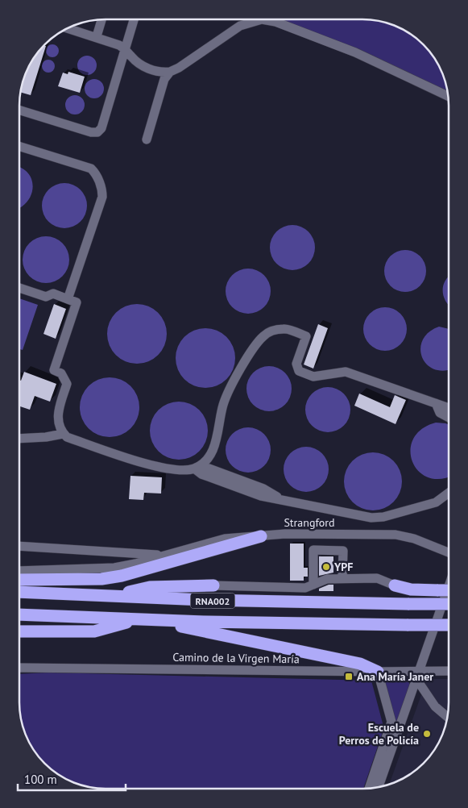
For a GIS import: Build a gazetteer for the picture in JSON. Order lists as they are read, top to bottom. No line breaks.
{"streets":{"highway":["RNA002"],"street":["Strangford","Camino de la Virgen María"]},"places":{"other":["YPF","Escuela de Perros de Policía"],"transit":["Ana María Janer"]},"scale_bar":"100 m"}
